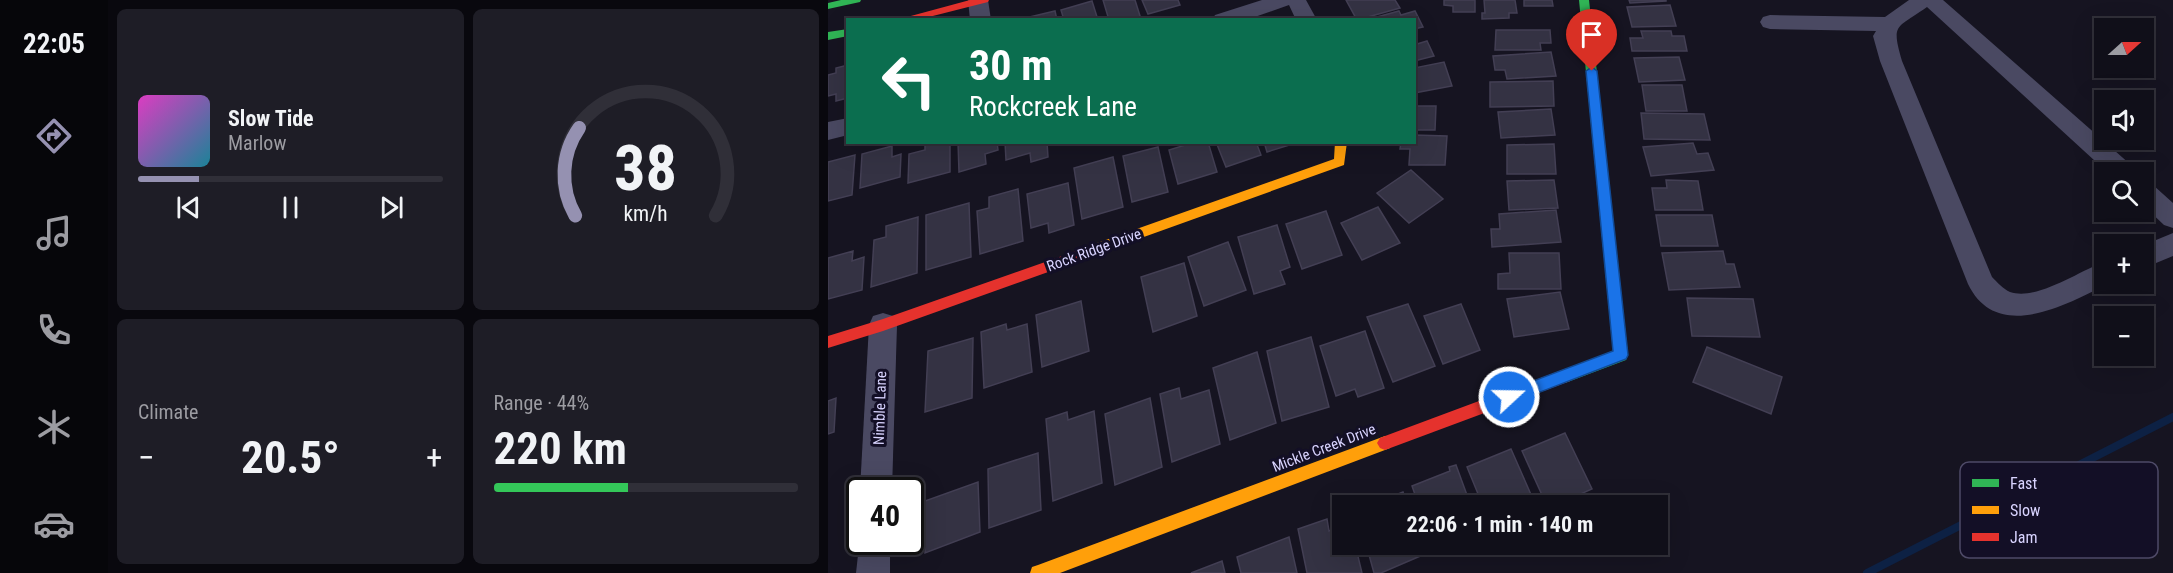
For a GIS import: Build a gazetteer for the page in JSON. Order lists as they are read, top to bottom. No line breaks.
{"streets":{"street":["Rock Ridge Drive","Nimble Lane","Mickle Creek Drive"]},"crossings":[["Rock Ridge Drive","Nimble Lane"]],"legend":["Fast","Slow","Jam"],"north":"right","page":{"tabs":"22:05","map_buttons":["+","−"],"turn":["30 m","Rockcreek Lane"],"song":["Slow Tide","Marlow"],"tile":["Climate",["Range · 44%","220 km"]],"heat":["−","20.5°","+"],"limit":"40","trip":"22:06 · 1 min · 140 m","gauge":["38","km/h"]}}
